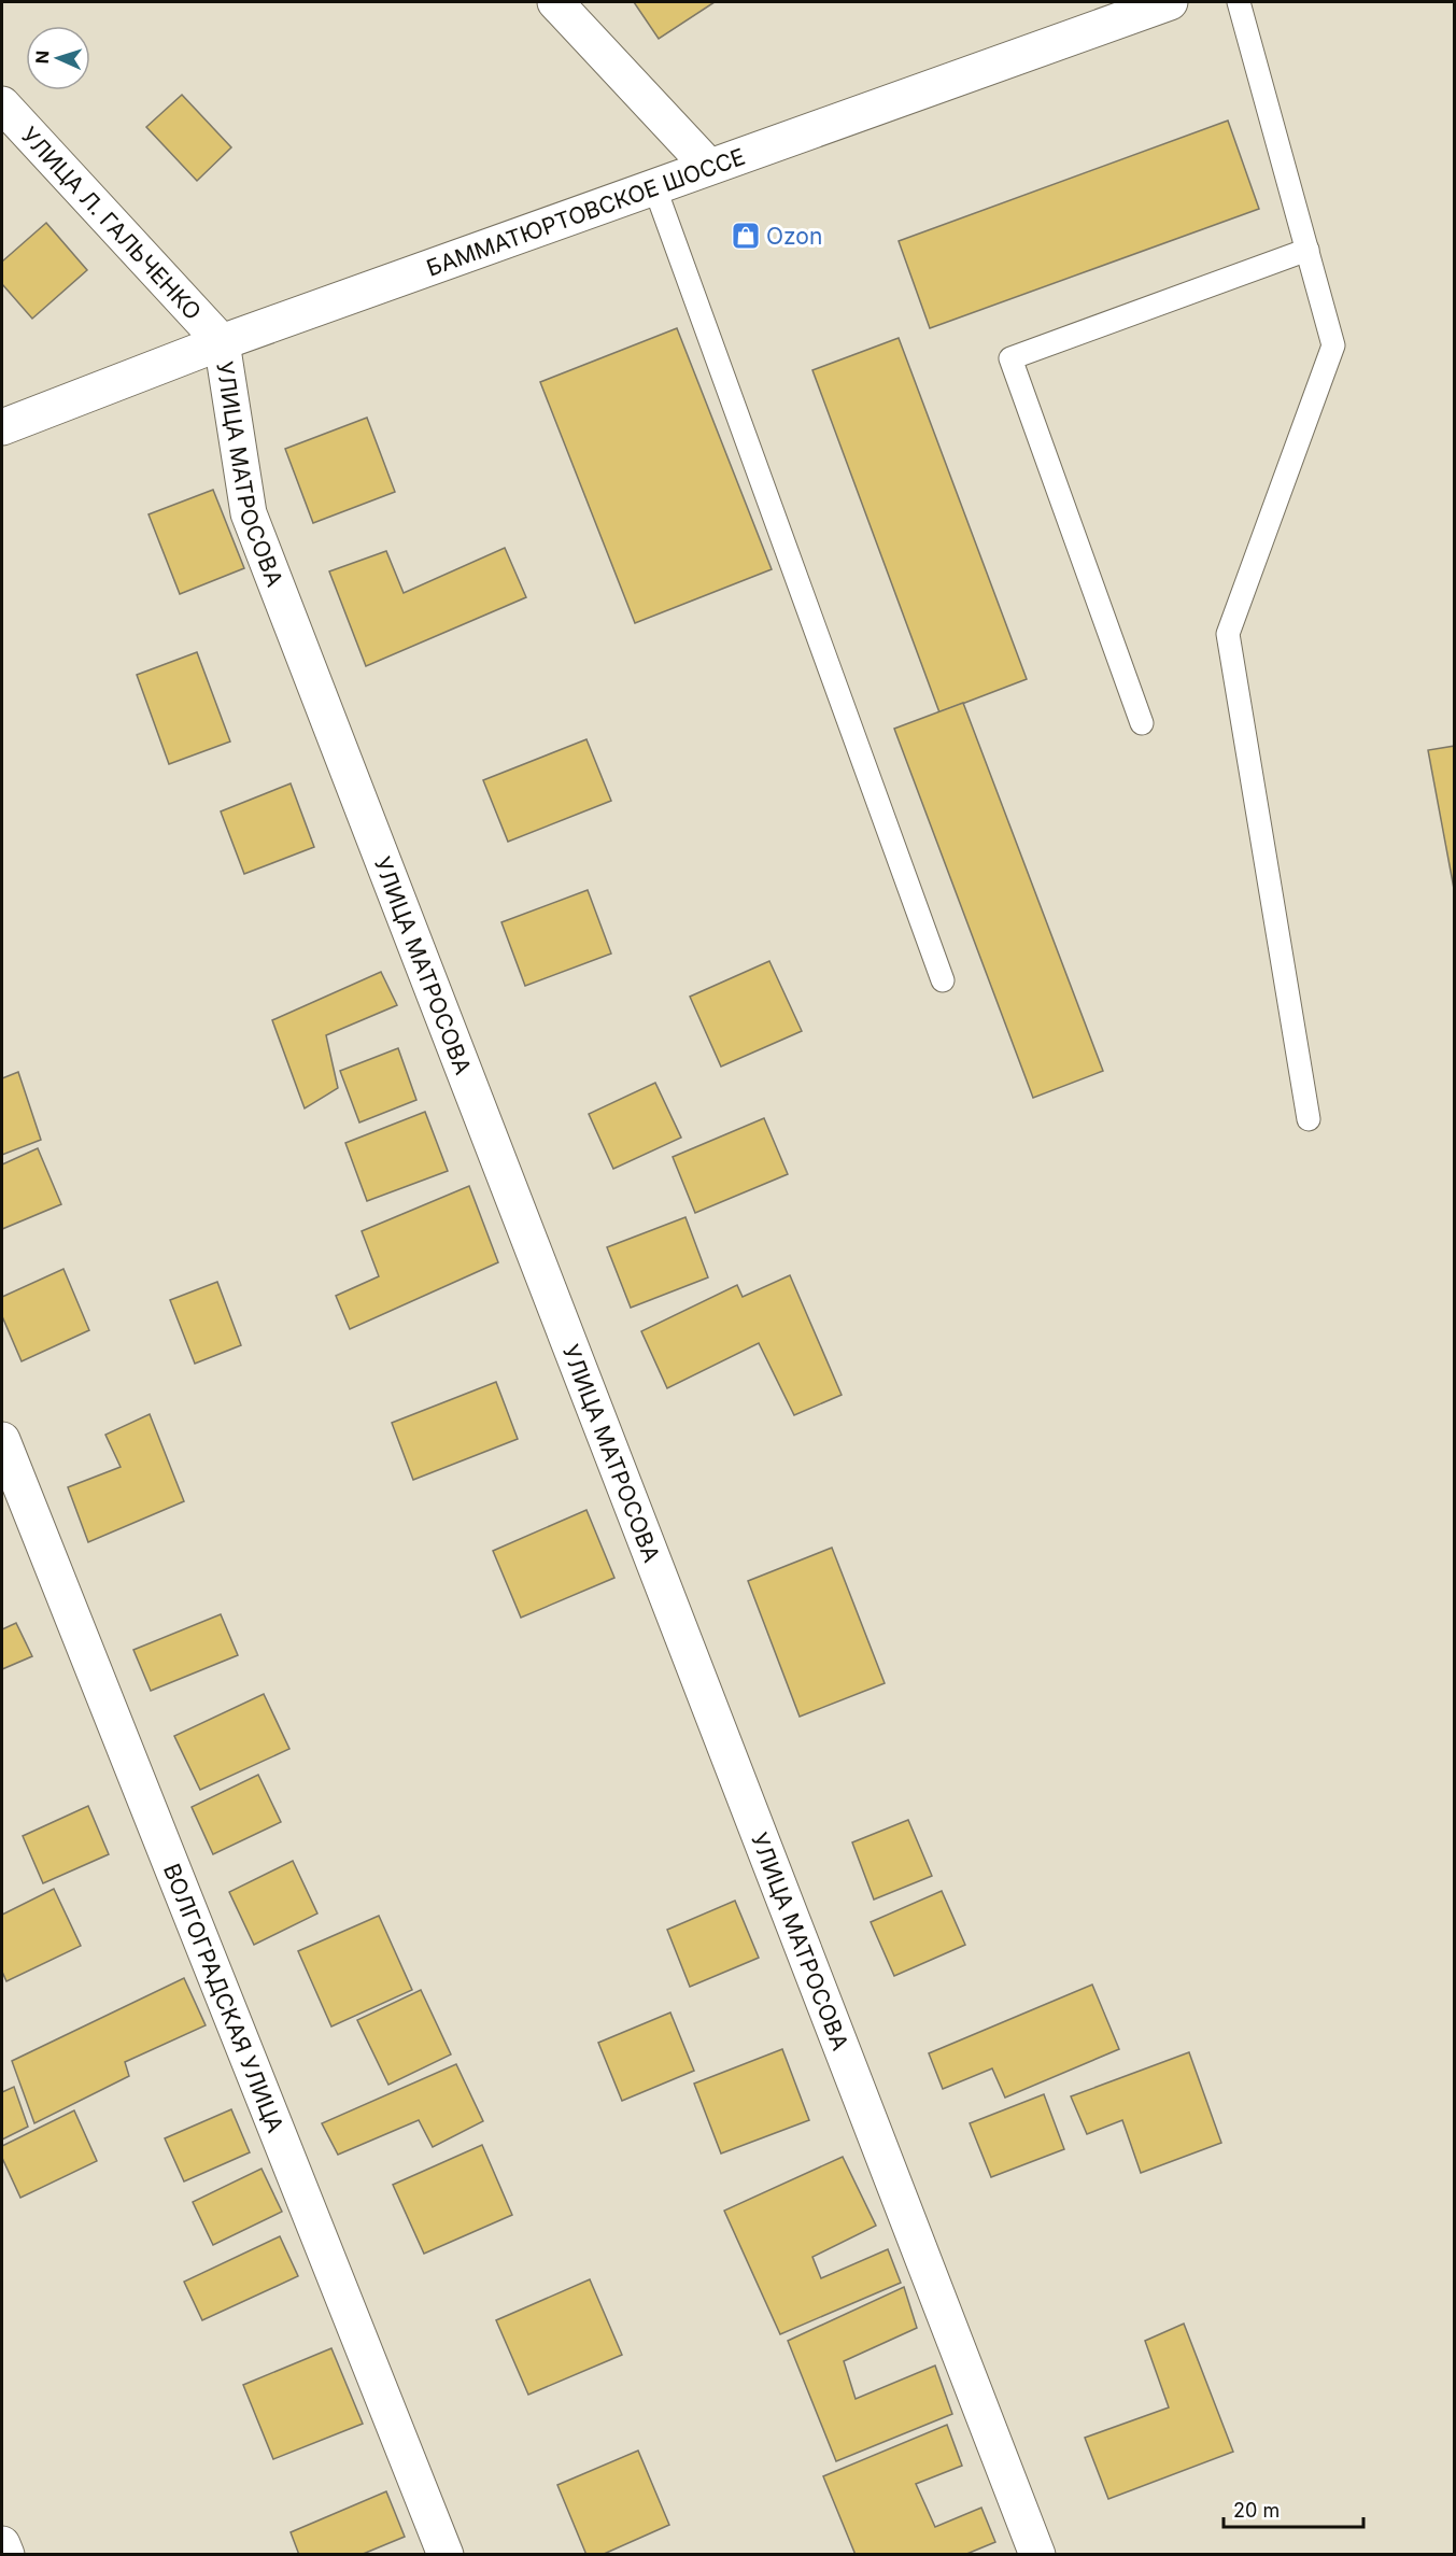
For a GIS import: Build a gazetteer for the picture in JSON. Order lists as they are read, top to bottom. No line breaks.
{"streets":{"street":["БАММАТЮРТОВСКОЕ ШОССЕ","УЛИЦА Л. ГАЛЬЧЕНКО","УЛИЦА МАТРОСОВА","ВОЛГОГРАДСКАЯ УЛИЦА"]},"crossings":[["БАММАТЮРТОВСКОЕ ШОССЕ","УЛИЦА Л. ГАЛЬЧЕНКО"],["БАММАТЮРТОВСКОЕ ШОССЕ","УЛИЦА МАТРОСОВА"],["УЛИЦА Л. ГАЛЬЧЕНКО","УЛИЦА МАТРОСОВА"]],"places":{"shop":["Ozon"]},"scale_bar":"20 m","north":"left"}
